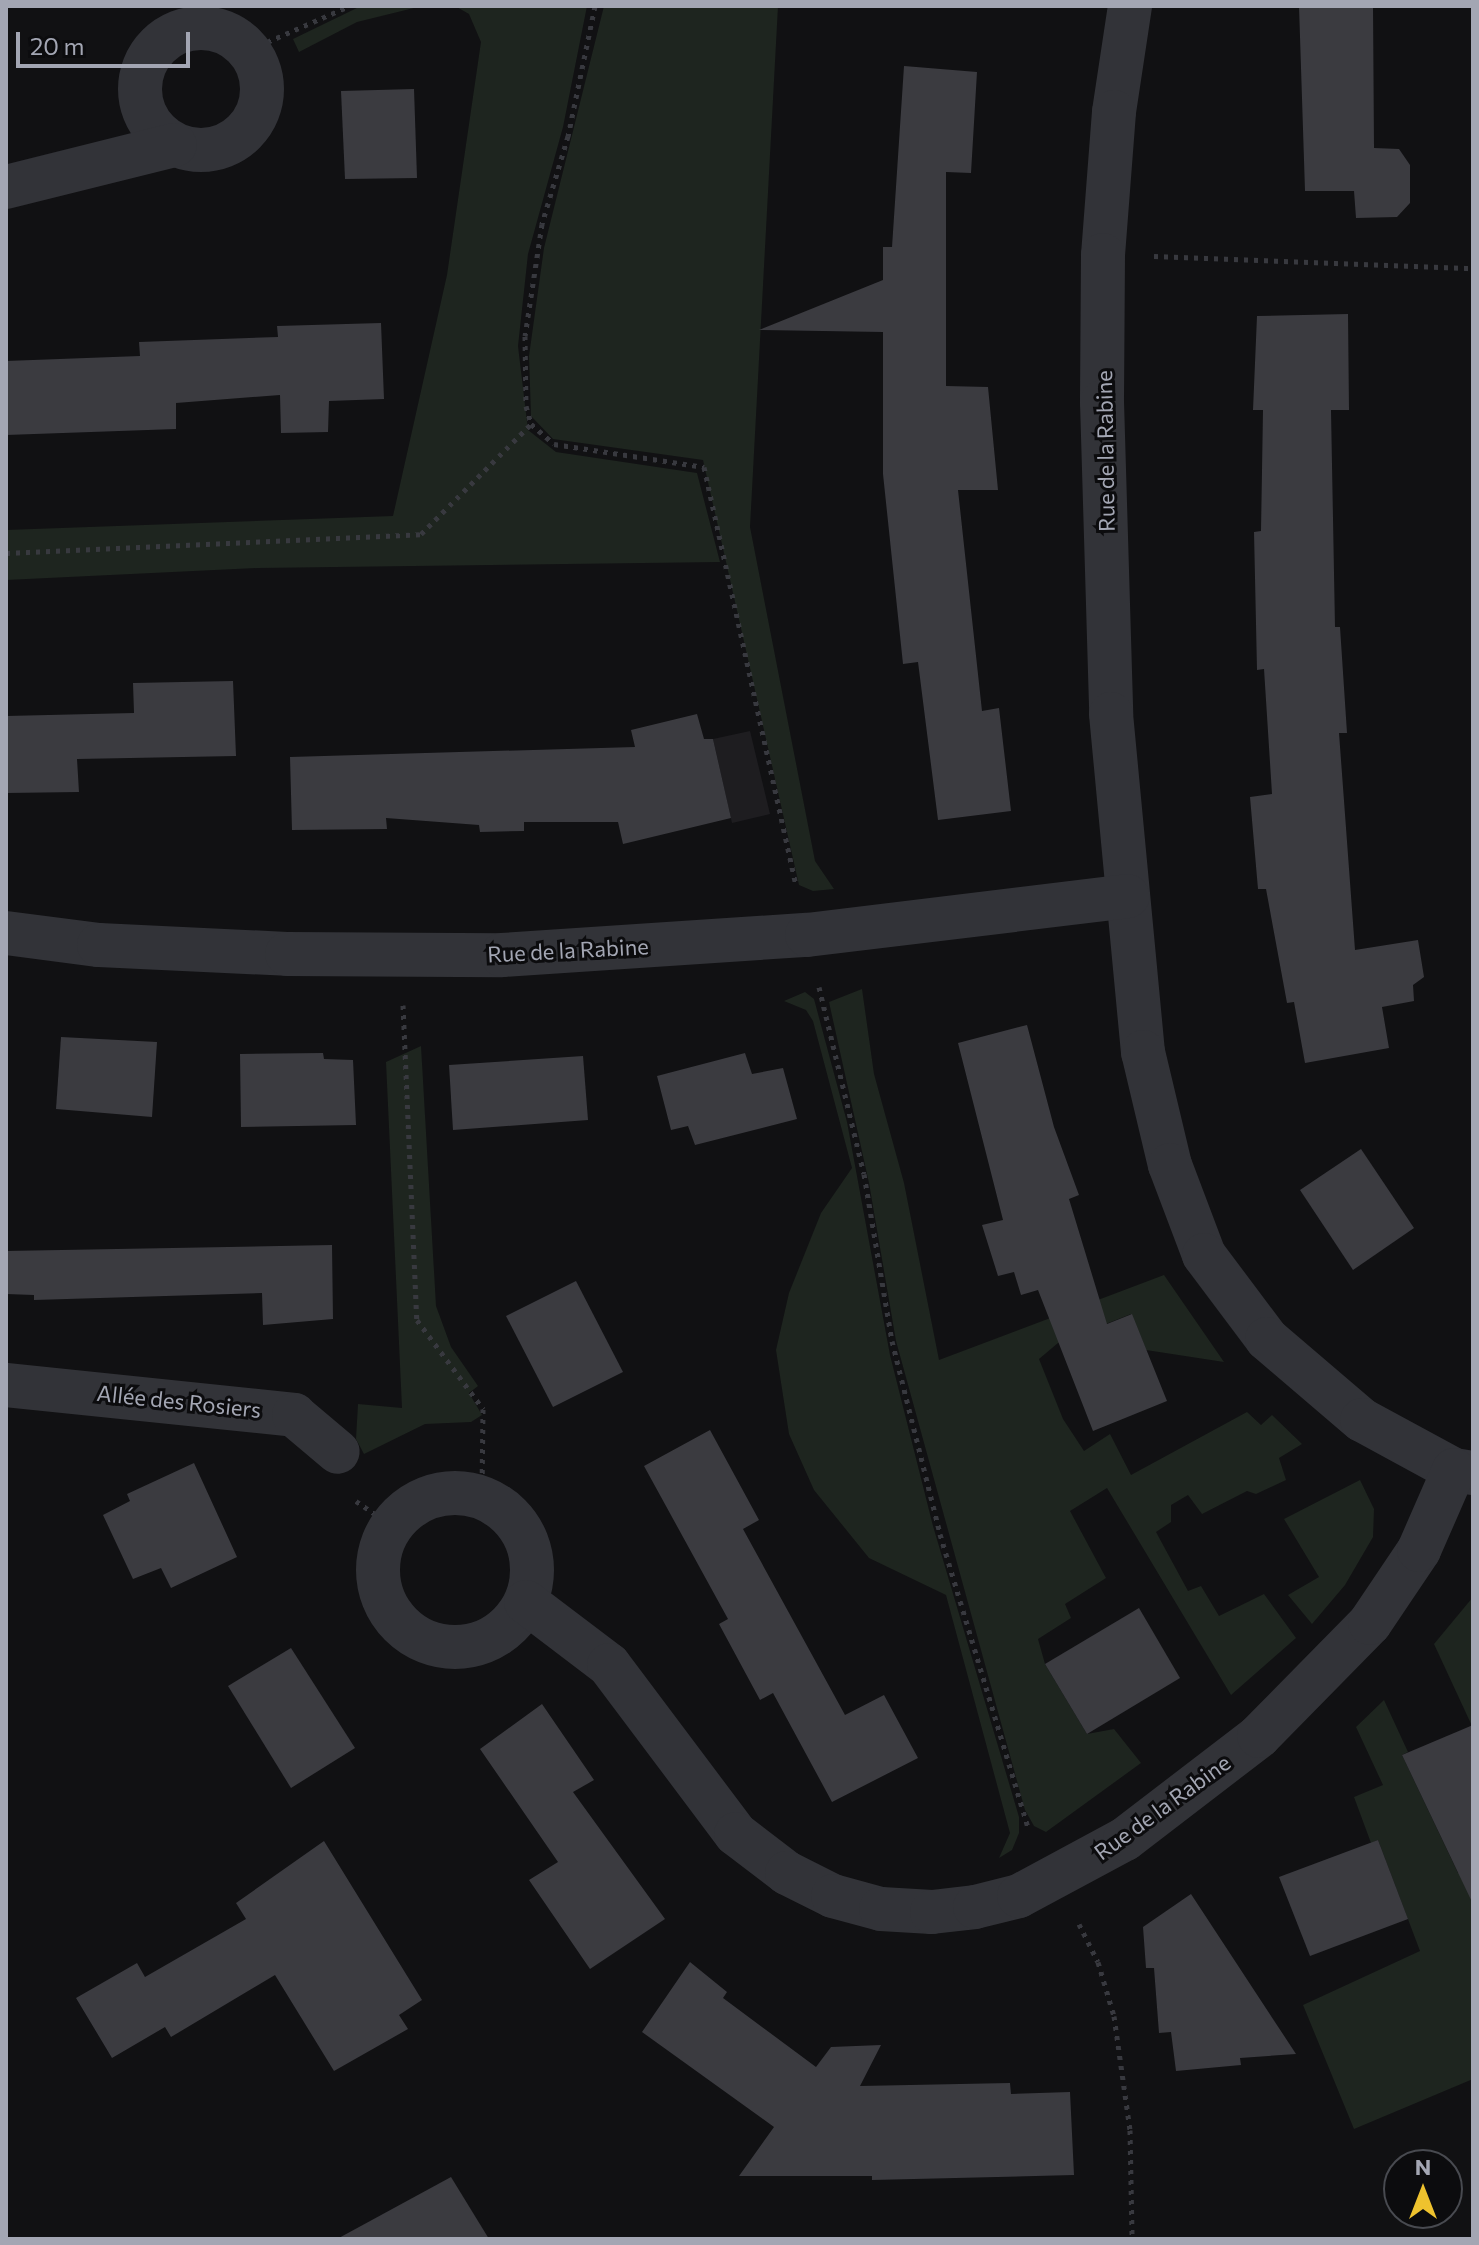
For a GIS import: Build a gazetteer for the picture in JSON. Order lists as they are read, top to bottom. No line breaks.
{"streets":{"street":["Rue de la Rabine","Allée des Rosiers"]},"scale_bar":"20 m","north":"top"}
